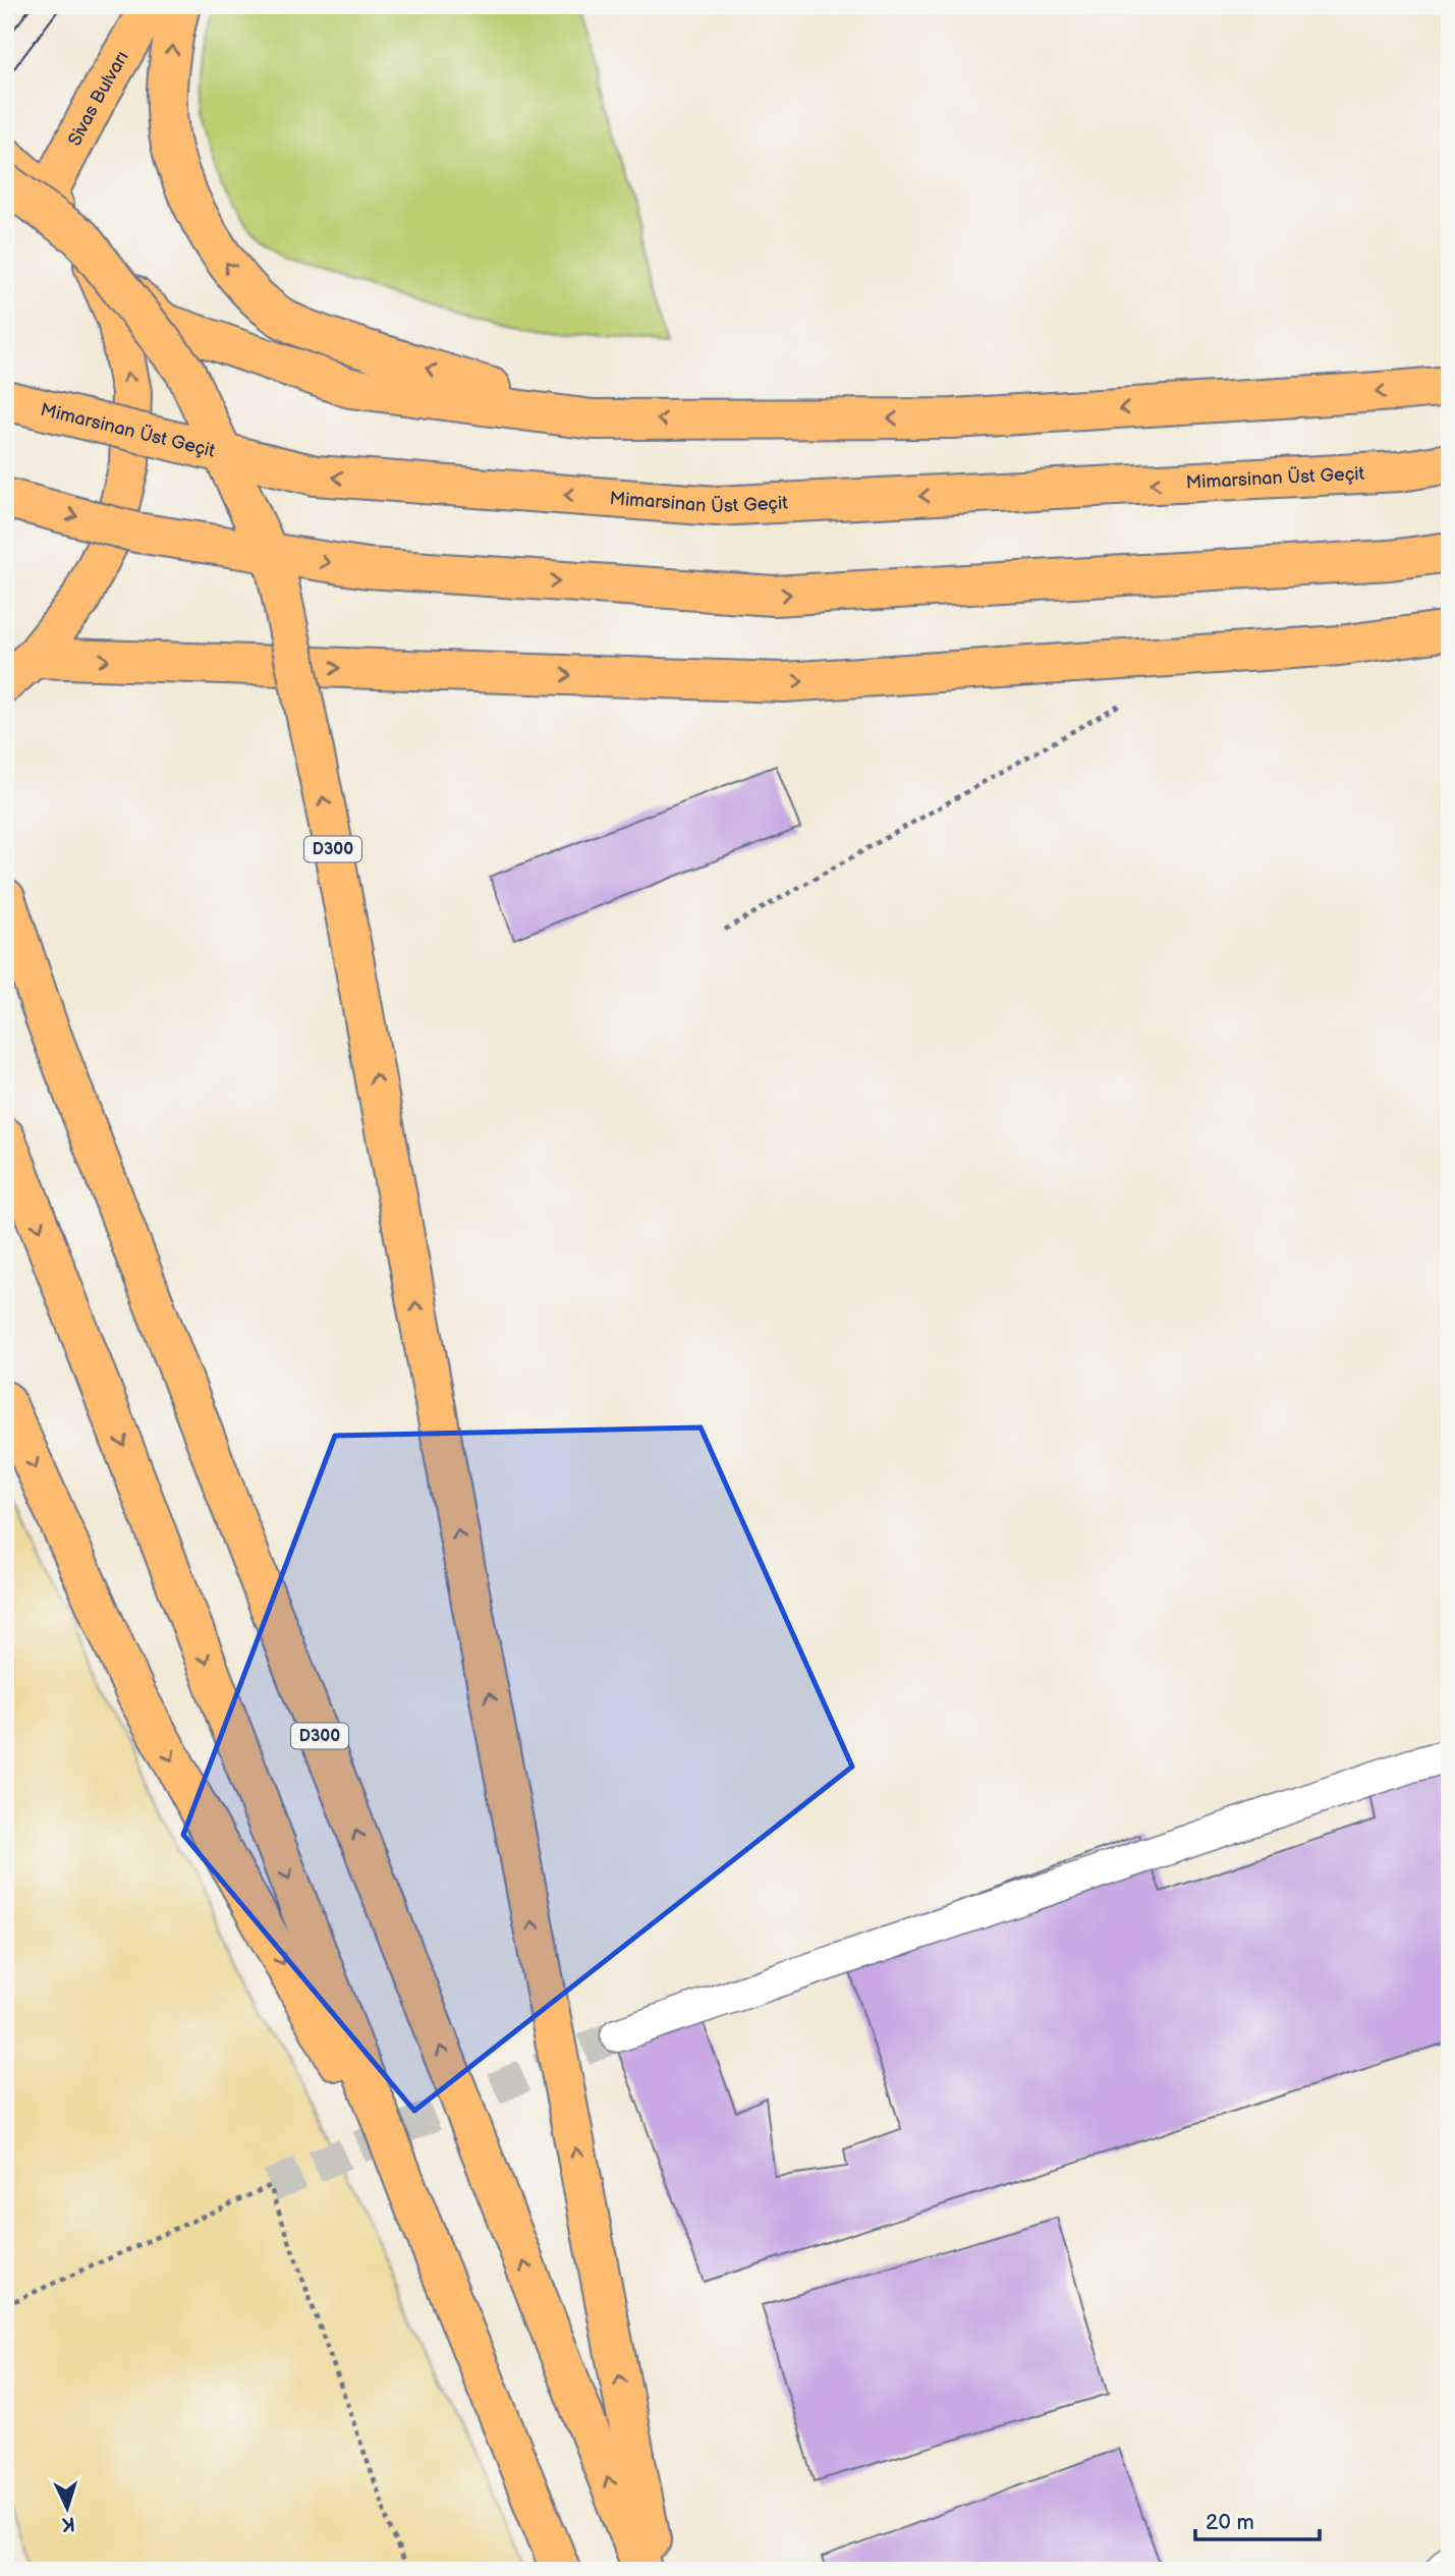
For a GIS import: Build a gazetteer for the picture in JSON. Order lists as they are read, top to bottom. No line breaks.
{"streets":{"highway":["Sivas Bulvarı","Mimarsinan Üst Geçit","D300"]},"scale_bar":"20 m","north":"bottom"}
